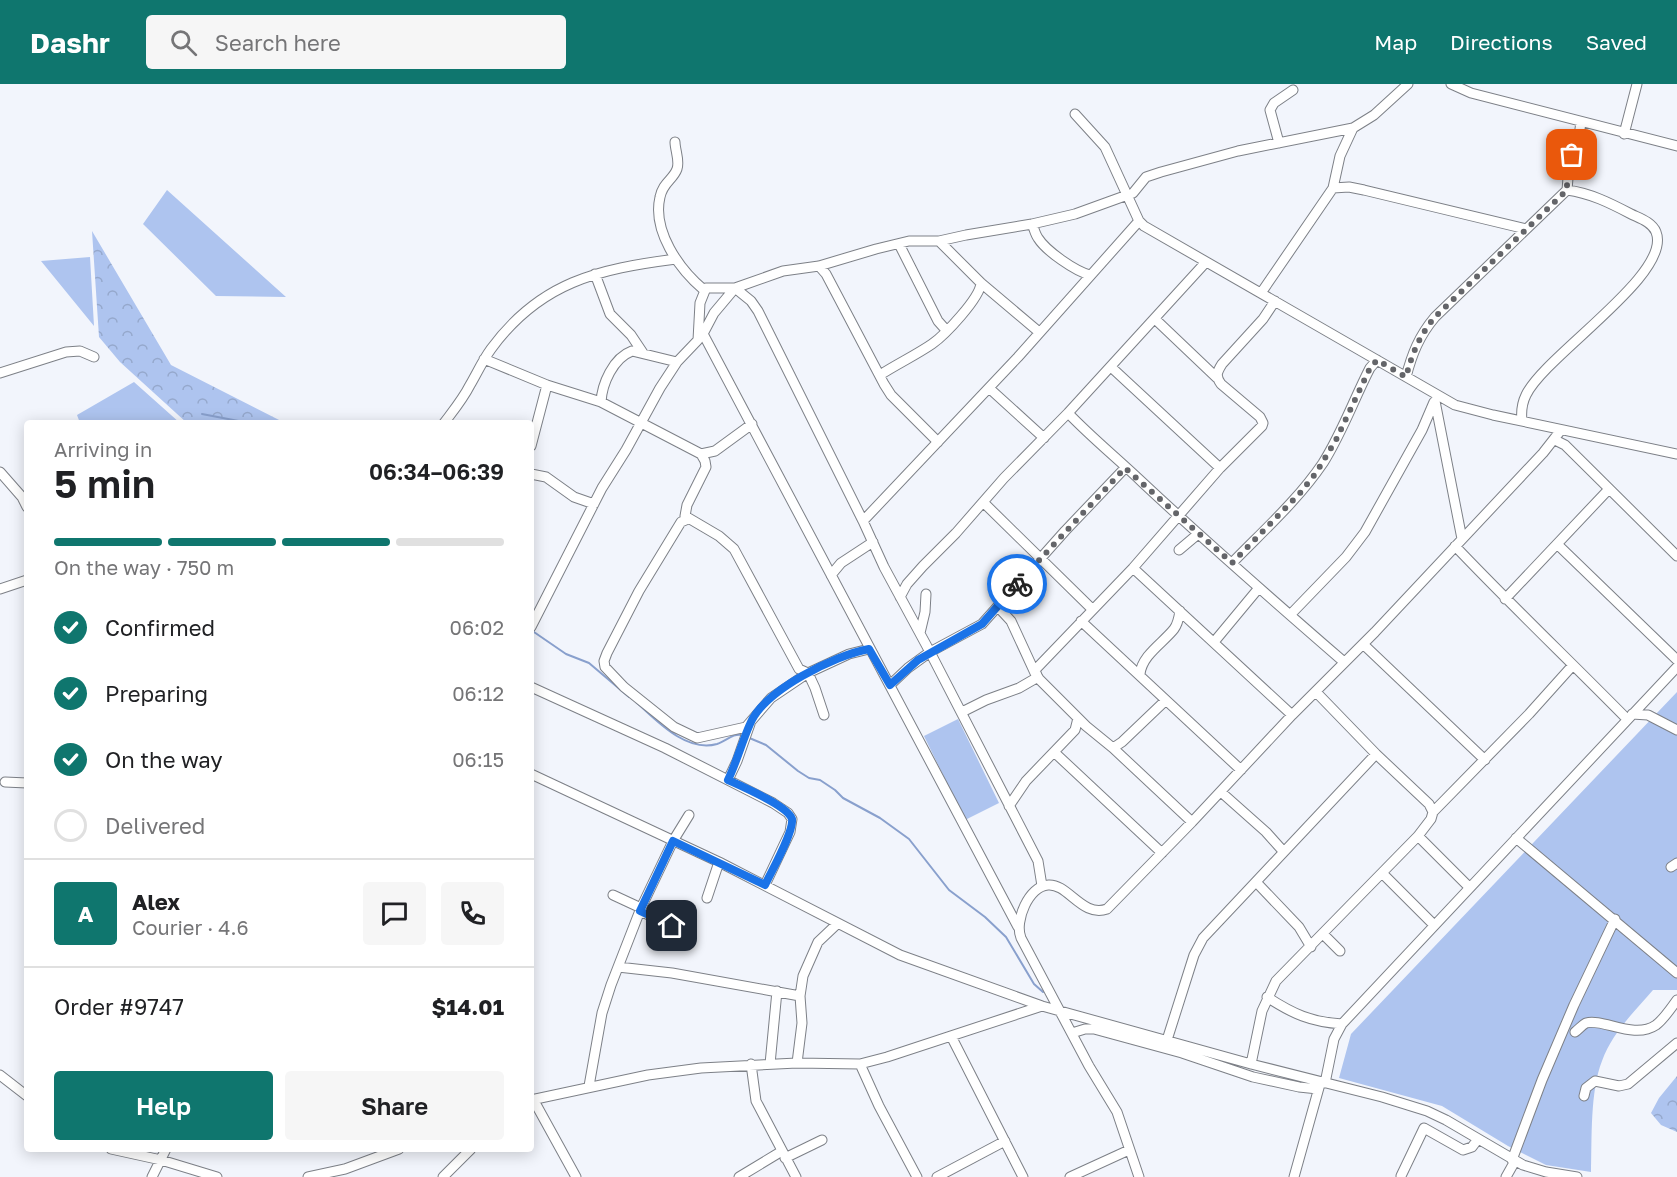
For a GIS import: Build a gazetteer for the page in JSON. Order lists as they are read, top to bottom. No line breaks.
{"page":{"header":"Dashr","search":"Search here","nav":["Map","Directions","Saved"],"heading":["5 min","Arriving in","06:34–06:39"],"panel":["Alex","Courier · 4.6","Order #9747","$14.01"],"bar":"On the way · 750 m","list":[["Confirmed","06:02"],["Preparing","06:12"],["On the way","06:15"],"Delivered"],"round":"A","buttons":["Help","Share"]}}
